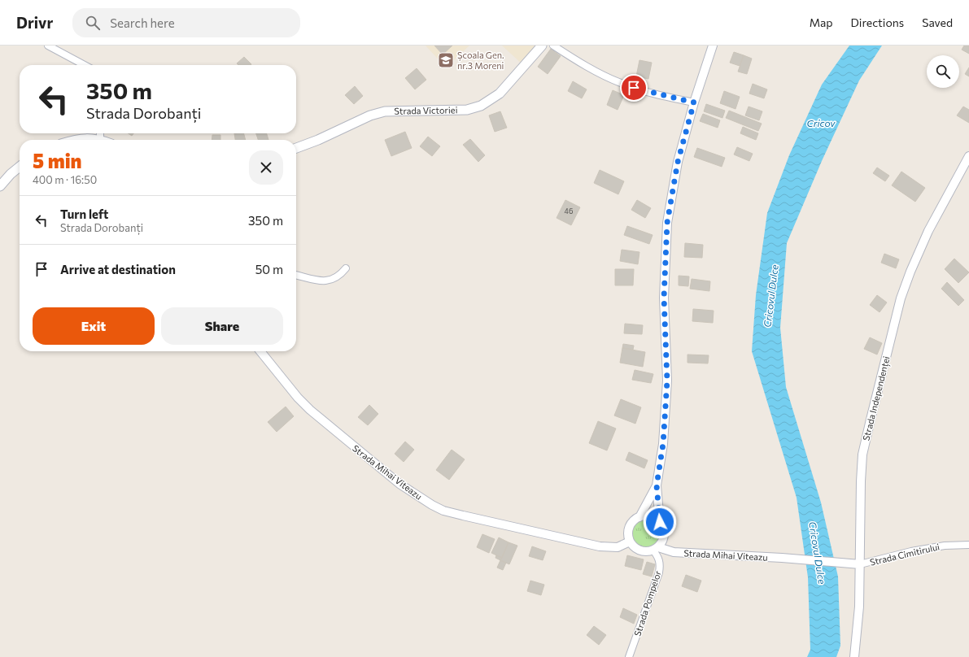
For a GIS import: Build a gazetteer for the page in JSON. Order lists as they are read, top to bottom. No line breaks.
{"streets":{"main road":["Strada Victoriei"],"street":["Strada Independenței","Strada Mihai Viteazu","Strada Cimitirului","Strada Pompelor"]},"crossings":[["Strada Independenței","Strada Mihai Viteazu"],["Strada Independenței","Strada Cimitirului"],["Strada Mihai Viteazu","Strada Cimitirului"],["Strada Mihai Viteazu","Strada Pompelor"]],"water":["Cricov","Cricovul Dulce"],"places":{"school or university":["Școala Gen. nr.3 Moreni"]},"house_numbers":["46"],"page":{"header":"Drivr","search":"Search here","nav":["Map","Directions","Saved"],"turn":["350 m","Strada Dorobanți"],"heading":["5 min","400 m · 16:50"],"list":[{"name":"Turn left","note":"Strada Dorobanți","value":"350 m"},{"name":"Arrive at destination","value":"50 m"}],"buttons":["Exit","Share"]}}
